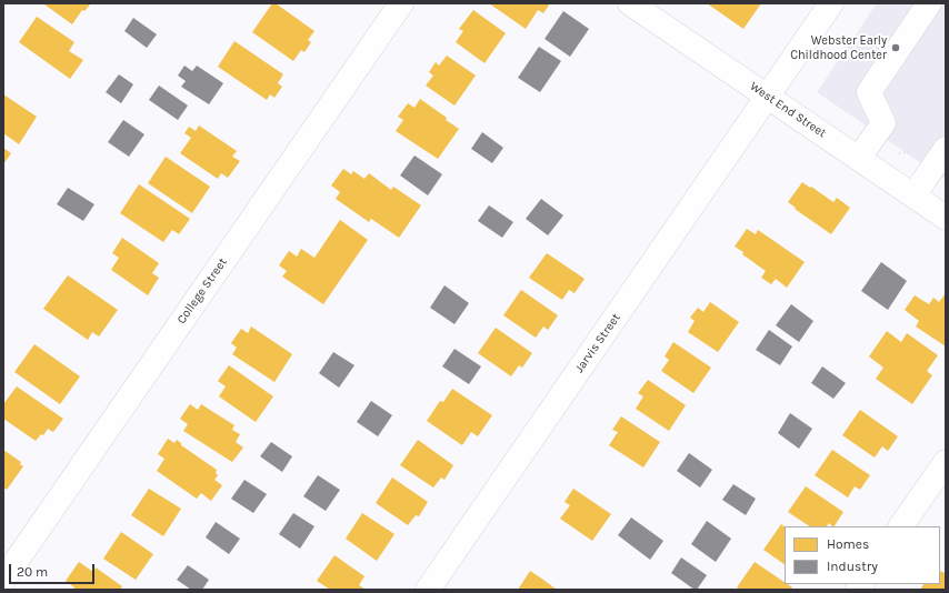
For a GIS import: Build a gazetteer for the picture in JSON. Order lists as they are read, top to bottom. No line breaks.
{"streets":{"street":["West End Street","College Street","Jarvis Street"]},"crossings":[["West End Street","Jarvis Street"]],"places":["Webster Early Childhood Center"],"legend":["Homes","Industry"],"scale_bar":"20 m"}
